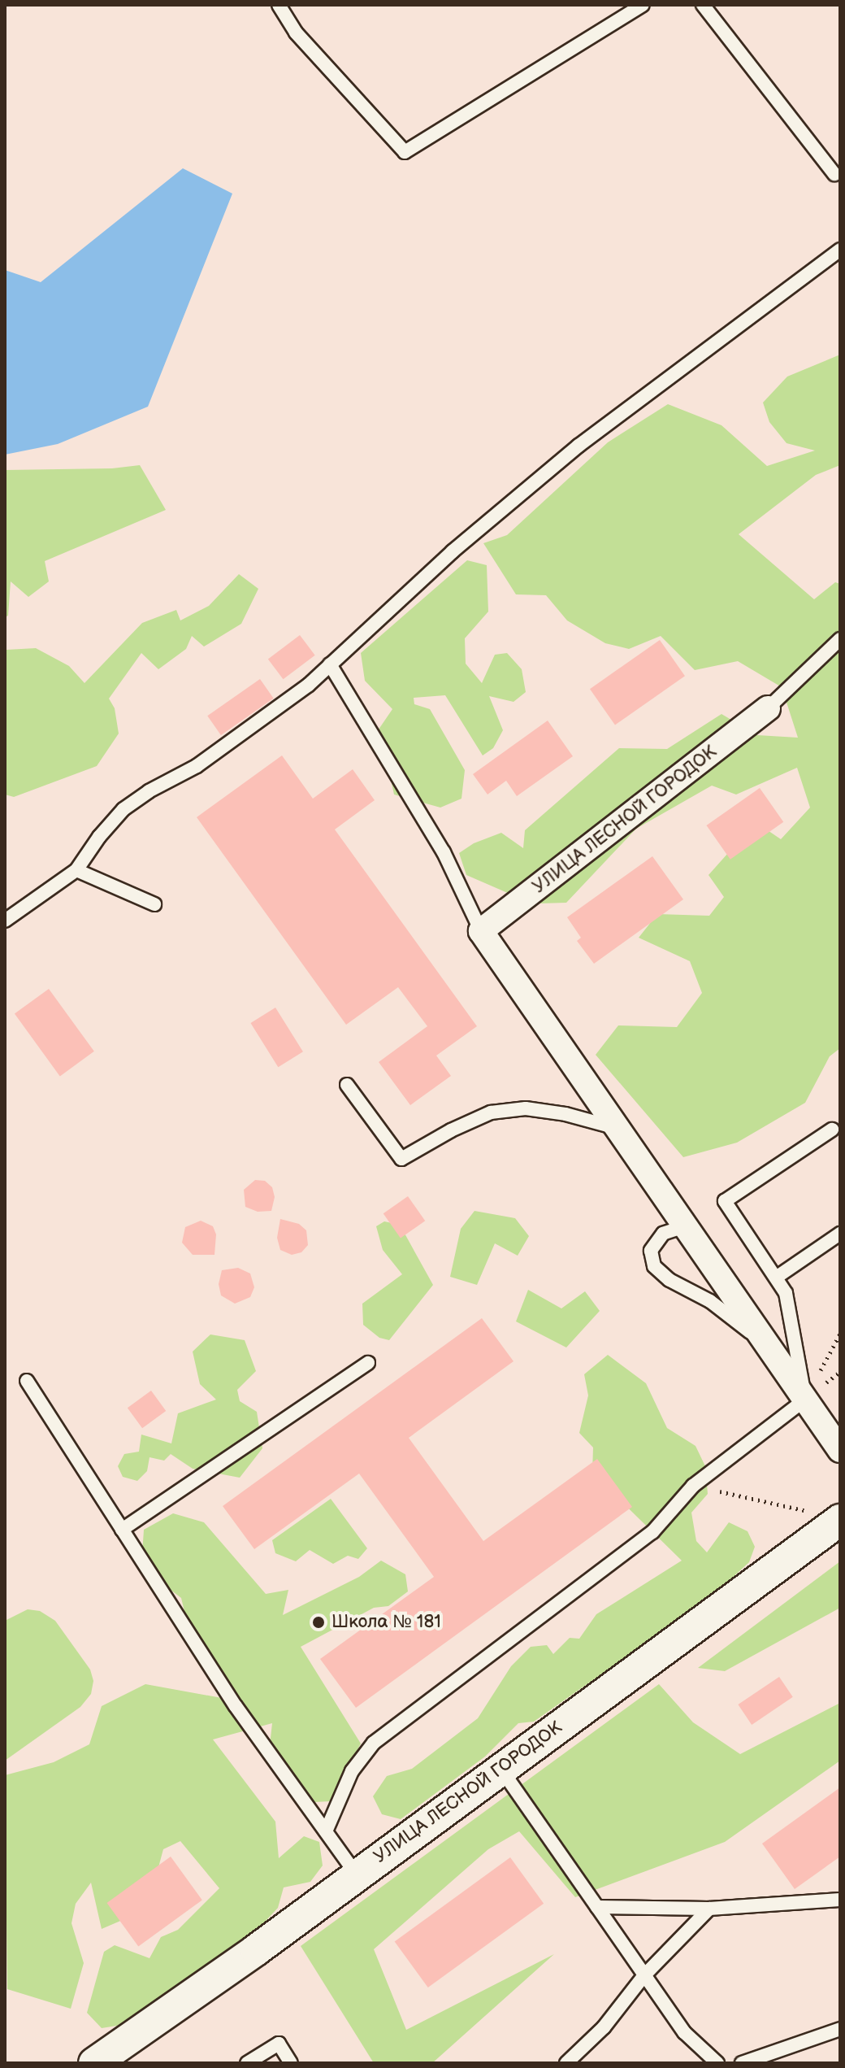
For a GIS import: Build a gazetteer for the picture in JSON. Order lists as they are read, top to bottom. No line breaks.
{"streets":{"street":["УЛИЦА ЛЕСНОЙ ГОРОДОК"]},"places":["Школа № 181"]}
